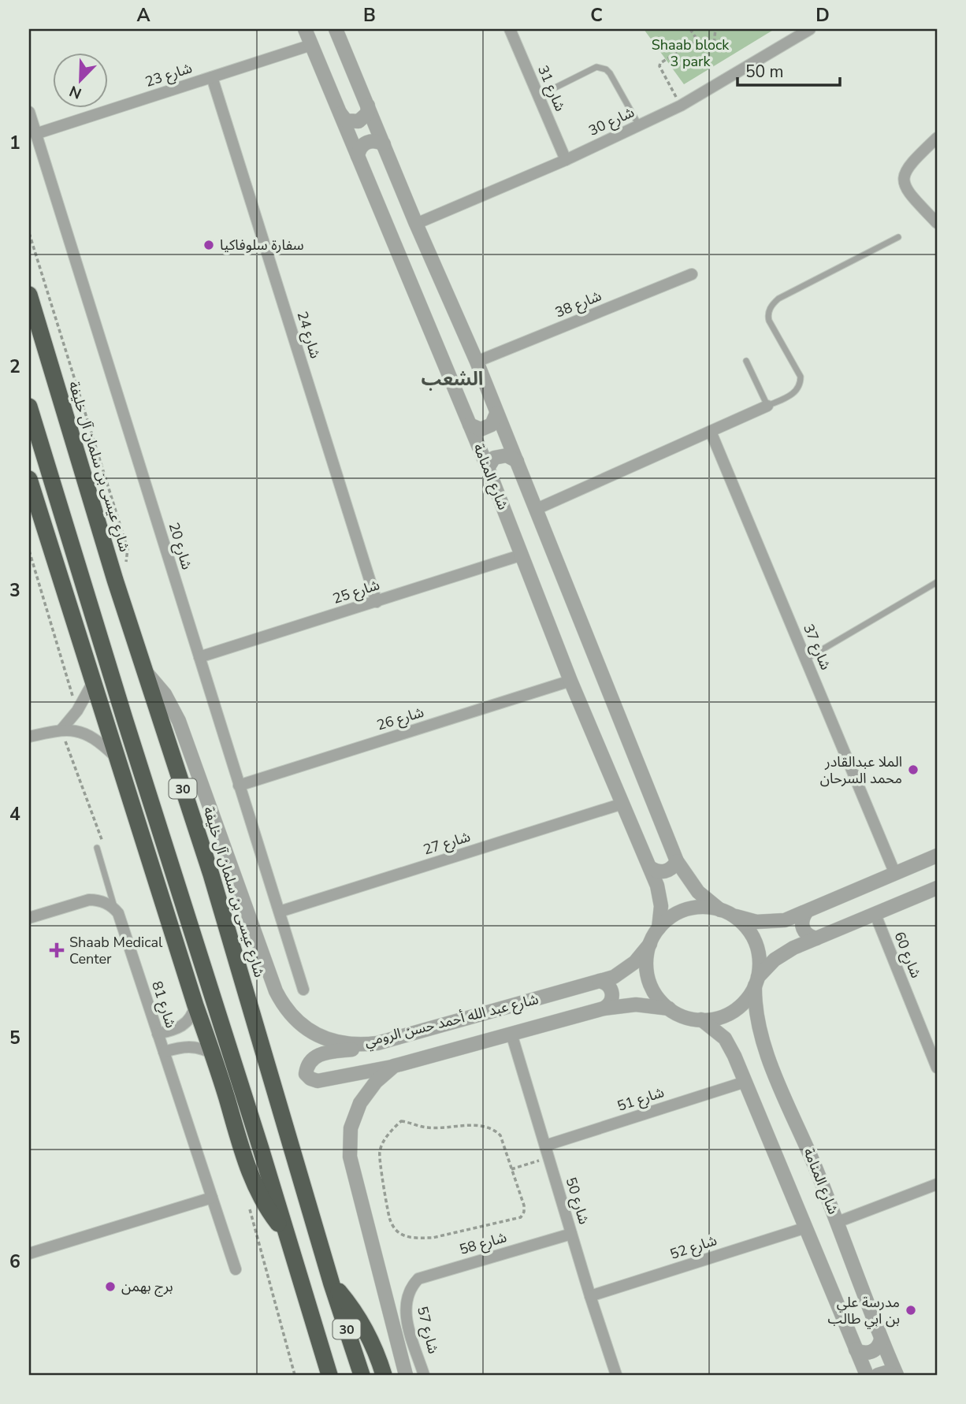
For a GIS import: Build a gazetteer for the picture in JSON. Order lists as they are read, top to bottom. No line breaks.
{"streets":{"highway":["شارع عيسى بن سلمان آل خليفة","30"],"street":["شارع 23","شارع 31","شارع 30","شارع 38","شارع 24","شارع المنامة","شارع 20","شارع 25","شارع 37","شارع 26","شارع 27","شارع 60","شارع 81","شارع عبد الله أحمد حسن الرومي","شارع 51","شارع 50","شارع 58","شارع 52","شارع 57"]},"crossings":[["شارع 23","شارع 24"],["شارع 23","شارع المنامة"],["شارع 23","شارع 20"],["شارع 31","شارع 30"],["شارع 24","شارع 25"],["شارع عيسى بن سلمان آل خليفة","شارع عبد الله أحمد حسن الرومي"],["شارع المنامة","شارع 25"],["شارع المنامة","شارع 26"],["شارع المنامة","شارع 27"],["شارع المنامة","شارع عبد الله أحمد حسن الرومي"],["شارع 20","شارع 25"],["شارع 20","شارع 26"],["شارع 20","شارع 27"],["شارع عبد الله أحمد حسن الرومي","شارع 50"],["شارع 51","شارع 50"],["شارع 50","شارع 58"],["شارع 50","شارع 52"],["شارع 58","شارع 57"]],"districts":["الشعب"],"parks":["Shaab block 3 park"],"places":{"other":["سفارة سلوفاكيا","الملا عبدالقادر محمد السرحان","برج بهمن","مدرسة علي بن ابي طالب"],"health":["Shaab Medical Center"]},"scale_bar":"50 m","north":"bottom left","grid":{"columns":["A","B","C","D"],"rows":["1","2","3","4","5","6"]}}
